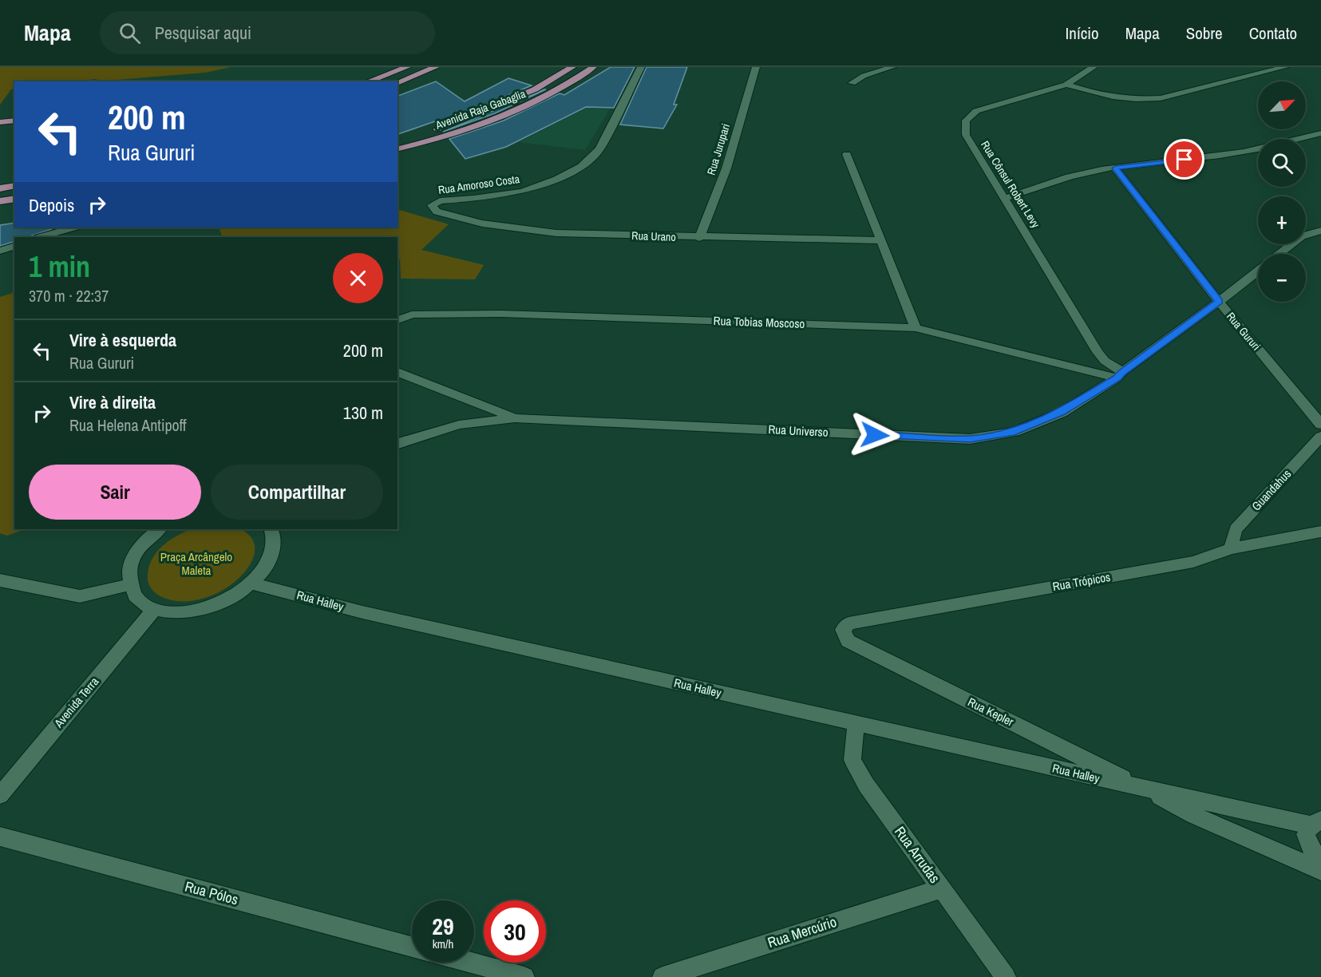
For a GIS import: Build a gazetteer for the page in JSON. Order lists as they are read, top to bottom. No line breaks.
{"streets":{"main road":["Avenida Raja Gabaglia"],"street":["Rua Jurupari","Rua Amoroso Costa","Rua Cônsul Robert Levy","Rua Urano","Rua Tobias Moscoso","Rua Gururi","Rua Universo","Guandahus","Rua Trópicos","Rua Halley","Avenida Terra","Rua Kepler","Rua Arrudas","Rua Pólos","Rua Mercúrio"]},"crossings":[["Rua Jurupari","Rua Urano"],["Rua Amoroso Costa","Rua Urano"],["Rua Cônsul Robert Levy","Rua Tobias Moscoso"],["Rua Cônsul Robert Levy","Rua Universo"],["Rua Tobias Moscoso","Rua Universo"],["Rua Gururi","Rua Universo"],["Guandahus","Rua Trópicos"],["Rua Trópicos","Rua Kepler"],["Rua Halley","Rua Kepler"],["Rua Halley","Rua Arrudas"],["Rua Arrudas","Rua Mercúrio"]],"parks":["Praça Arcângelo Maleta"],"north":"top right","page":{"header":"Mapa","search":"Pesquisar aqui","nav":["Início","Mapa","Sobre","Contato"],"map_buttons":["+","−"],"turn":["200 m","Rua Gururi"],"then":"Depois","heading":["1 min","370 m · 22:37"],"list":[{"name":"Vire à esquerda","note":"Rua Gururi","value":"200 m"},{"name":"Vire à direita","note":"Rua Helena Antipoff","value":"130 m"}],"buttons":["Sair","Compartilhar"],"speed":"29 km/h","limit":"30"}}
